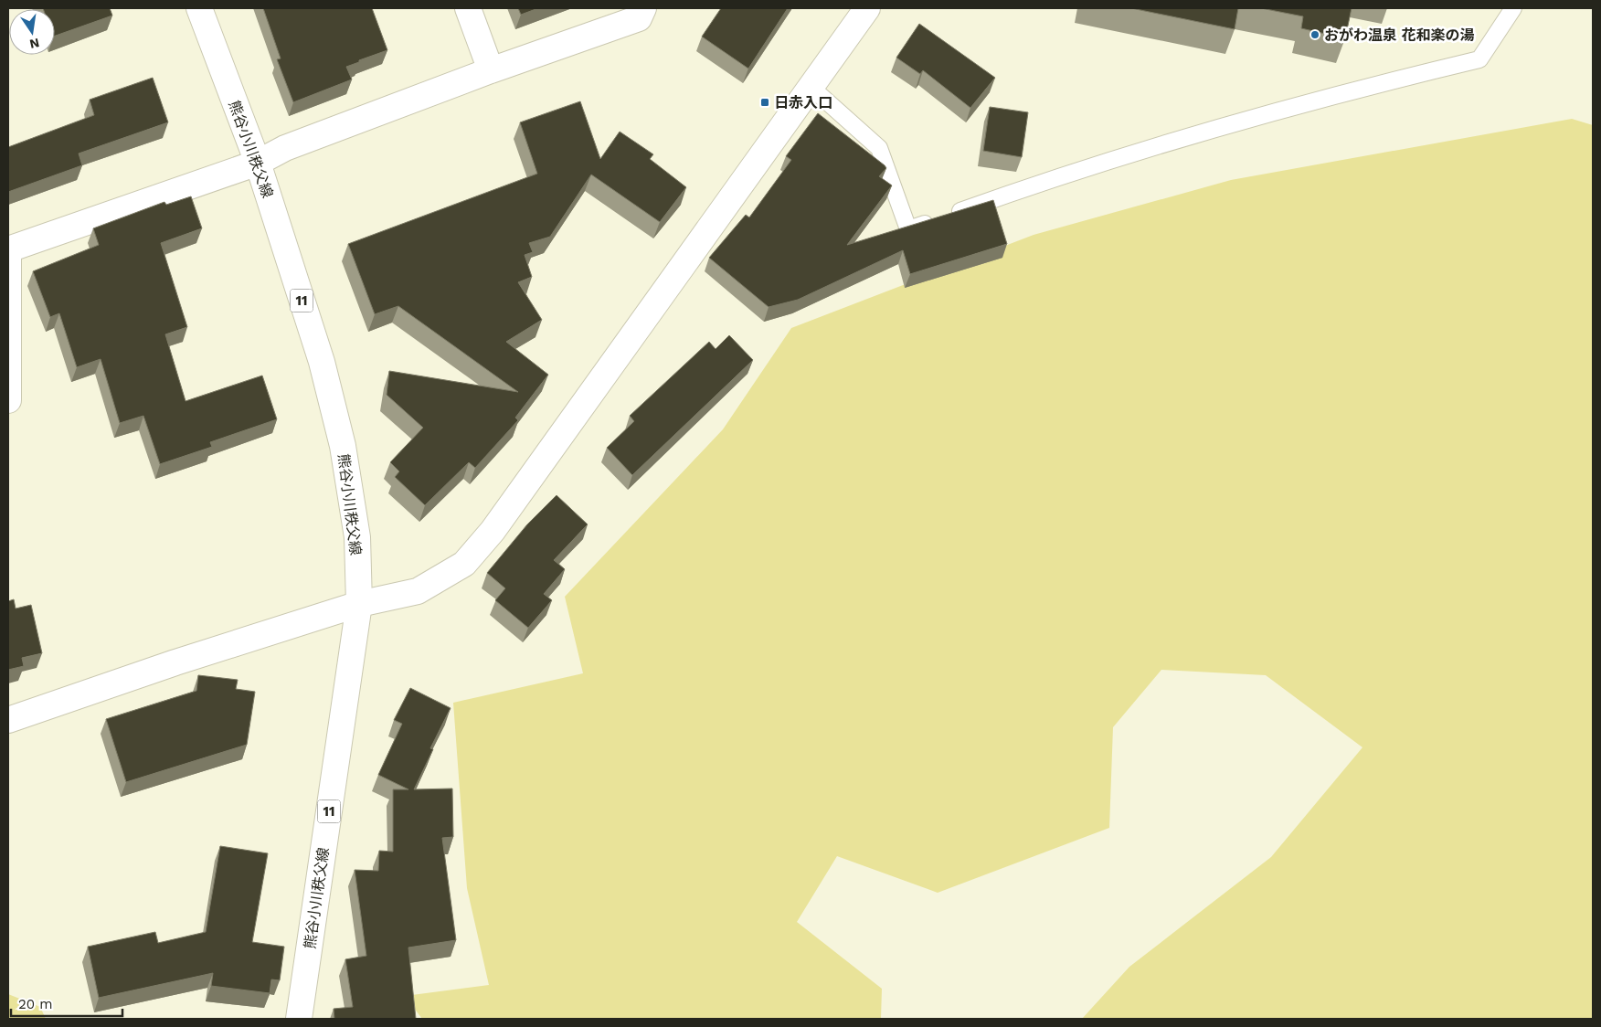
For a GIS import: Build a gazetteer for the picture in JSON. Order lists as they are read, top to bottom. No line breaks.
{"streets":{"street":["熊谷小川秩父線","11"]},"places":{"other":["おがわ温泉 花和楽の湯"],"transit":["日赤入口"]},"scale_bar":"20 m","north":"bottom"}
